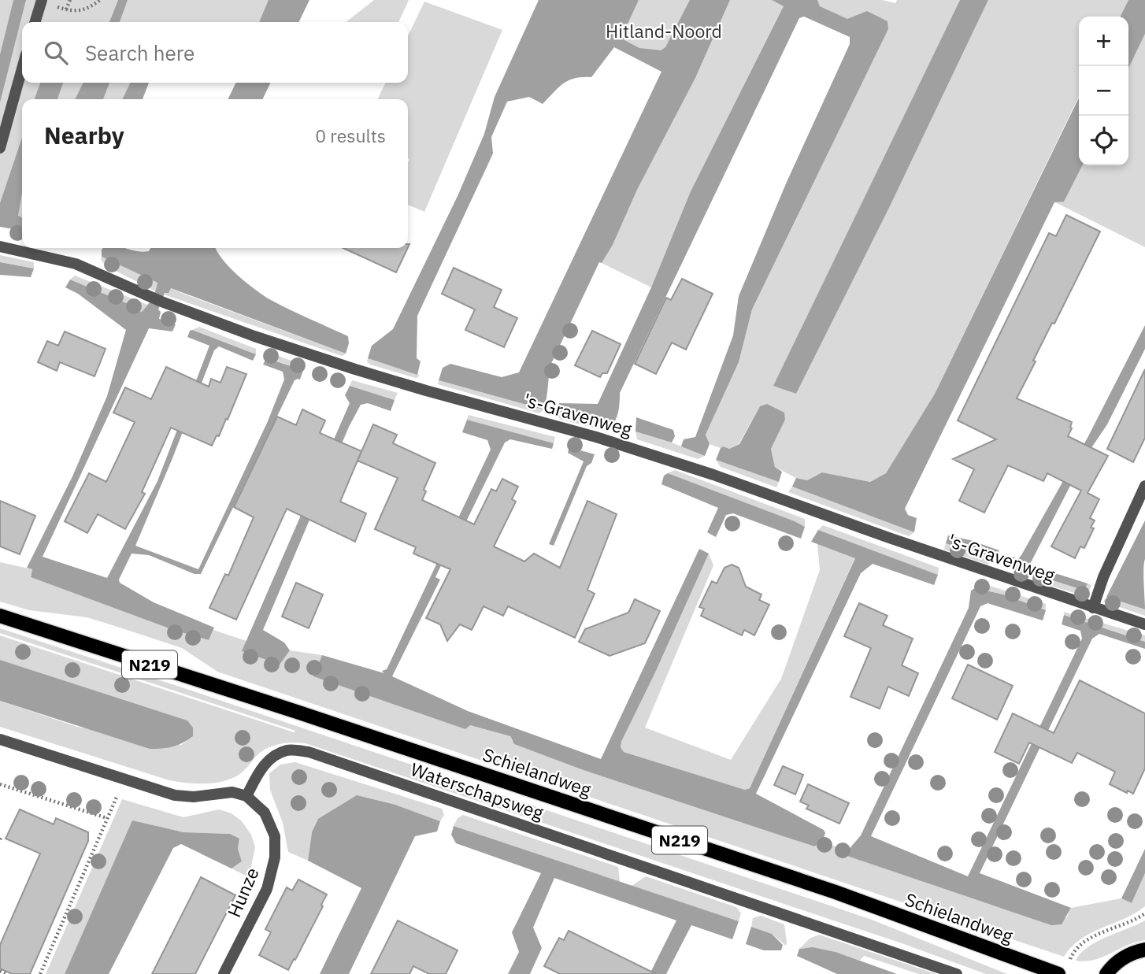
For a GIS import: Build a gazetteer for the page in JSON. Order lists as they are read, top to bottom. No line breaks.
{"streets":{"main road":["N219","Schielandweg"],"street":["'s-Gravenweg","Waterschapsweg","Hunze"]},"crossings":[["Waterschapsweg","Hunze"]],"parks":["Hitland-Noord"],"page":{"map_buttons":["+","−"],"search":"Search here","heading":["Nearby","0 results"]}}
